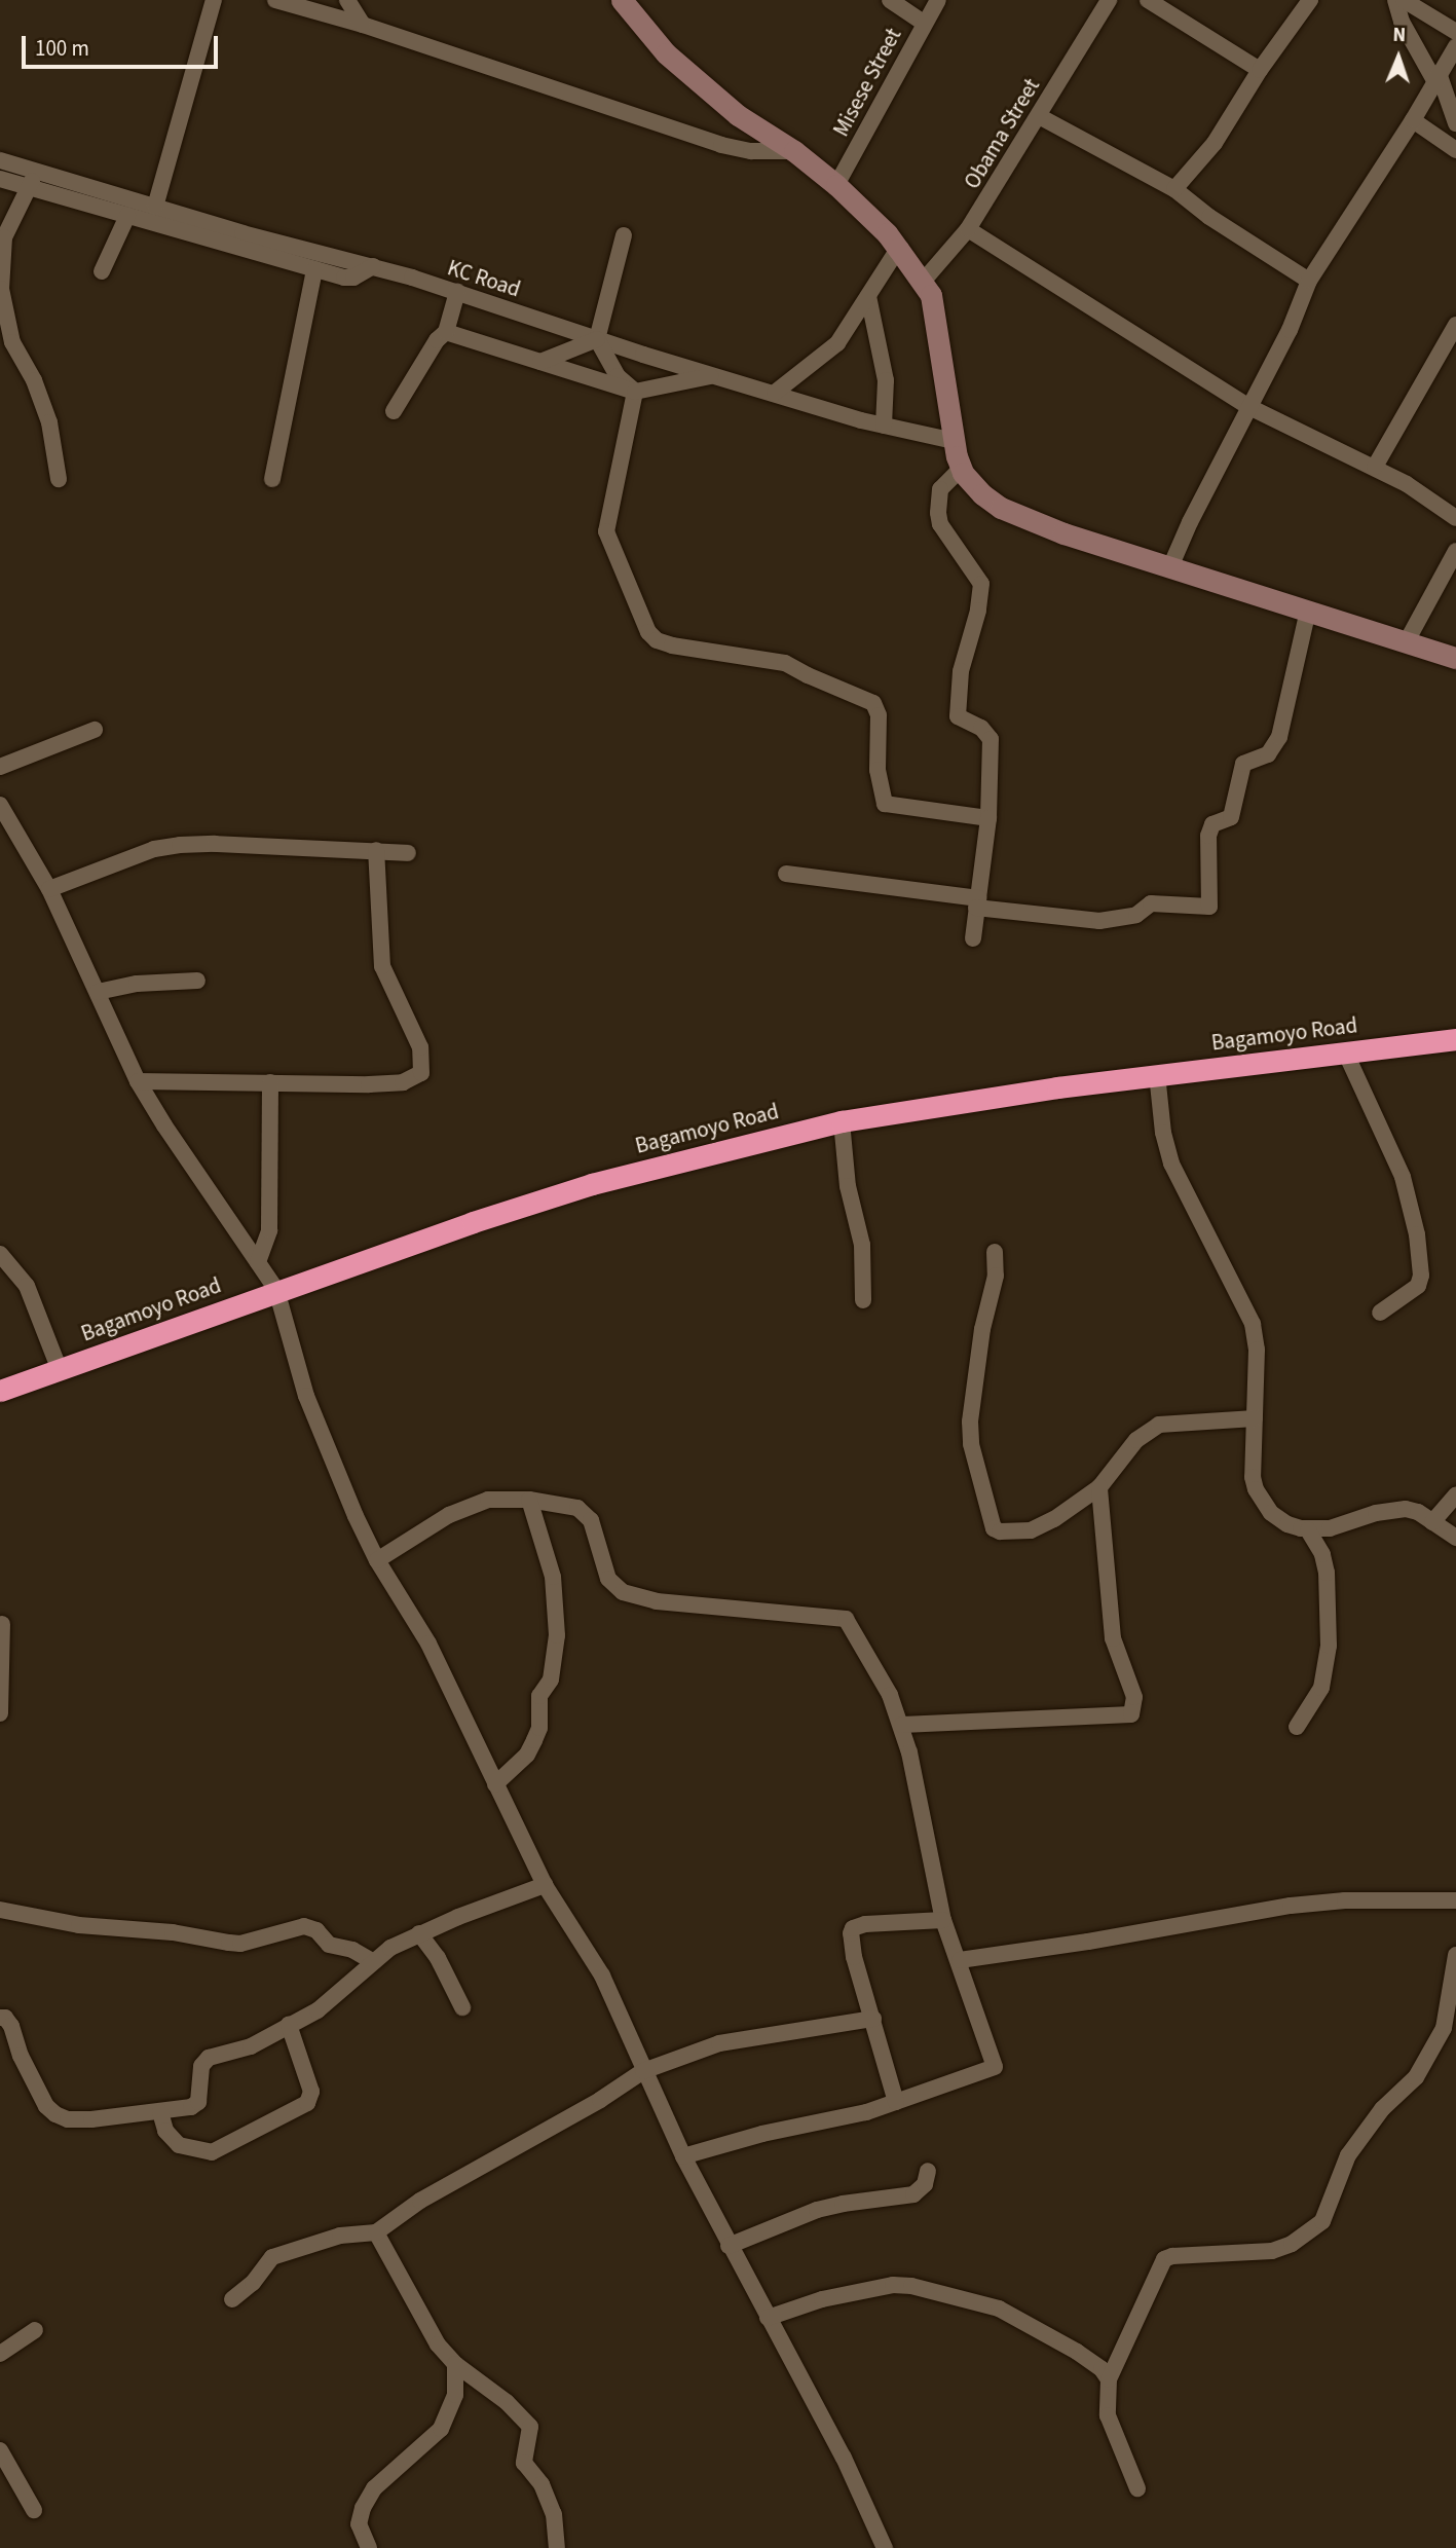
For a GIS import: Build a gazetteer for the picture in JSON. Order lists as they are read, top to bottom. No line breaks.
{"streets":{"highway":["Bagamoyo Road"],"street":["Misese Street","Obama Street","KC Road"]},"scale_bar":"100 m","north":"top"}
